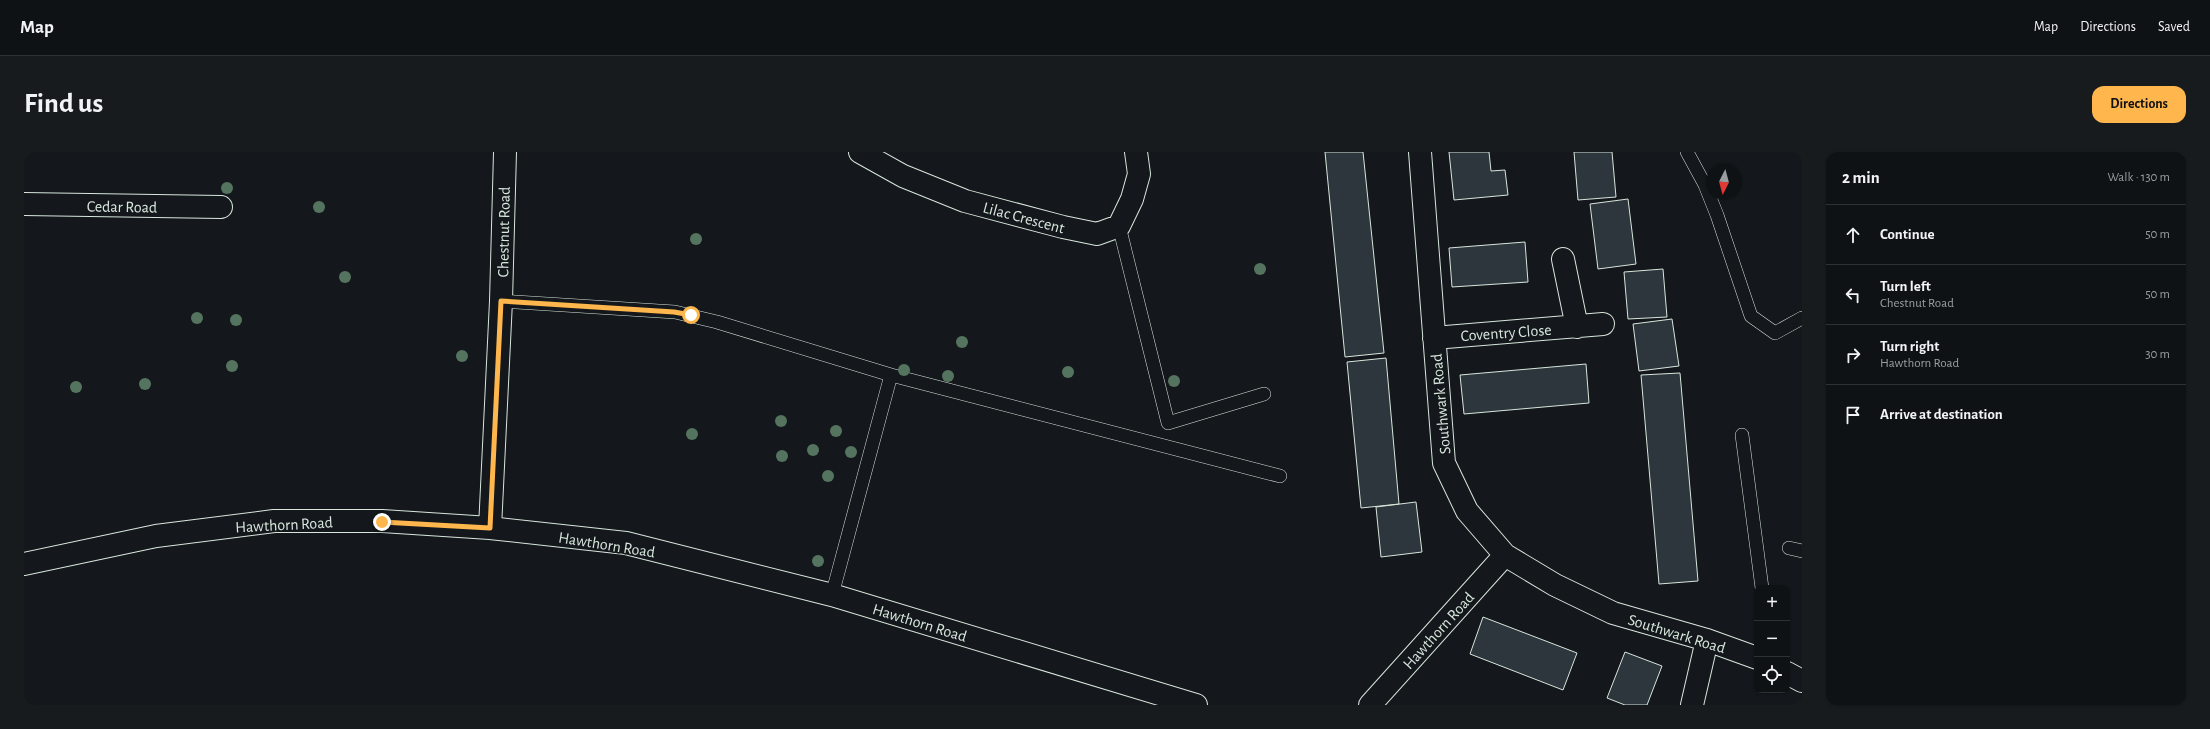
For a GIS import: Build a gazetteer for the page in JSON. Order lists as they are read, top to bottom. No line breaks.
{"streets":{"street":["Cedar Road","Lilac Crescent","Chestnut Road","Coventry Close","Southwark Road","Hawthorn Road"]},"crossings":[["Chestnut Road","Hawthorn Road"],["Coventry Close","Southwark Road"],["Southwark Road","Hawthorn Road"]],"north":"bottom","page":{"header":"Map","nav":["Map","Directions","Saved"],"buttons":"Directions","title":"Find us","heading":["2 min","Walk · 130 m"],"list":[["Continue","50 m"],["Turn left","Chestnut Road","50 m"],["Turn right","Hawthorn Road","30 m"],"Arrive at destination"],"map_buttons":["+","−"]}}
